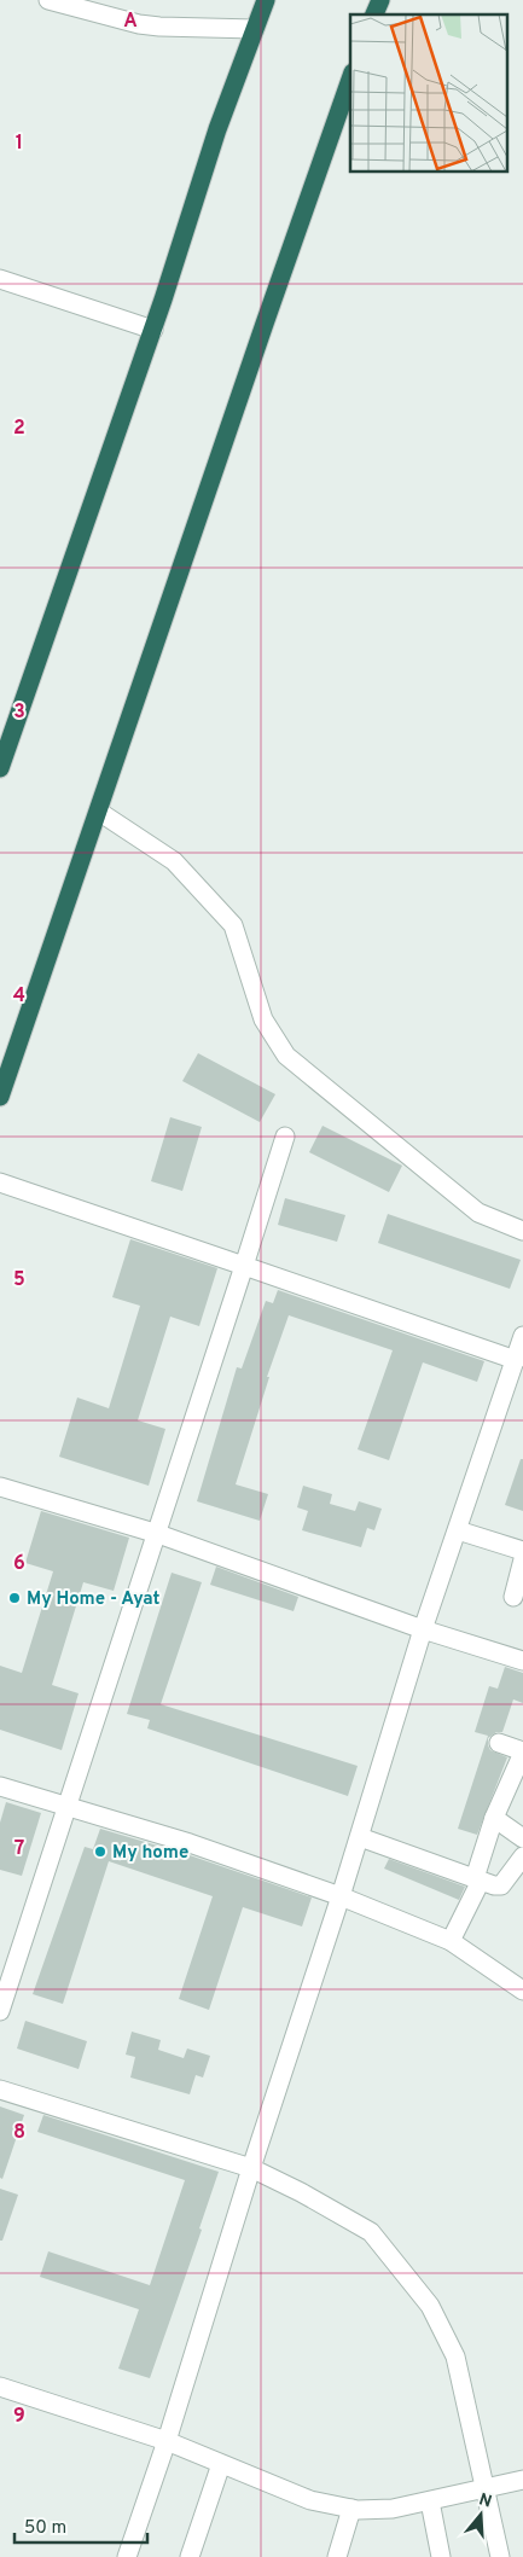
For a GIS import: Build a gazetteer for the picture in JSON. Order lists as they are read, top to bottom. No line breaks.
{"places":["My Home - Ayat","My home"],"scale_bar":"50 m","north":"top","grid":{"columns":["A"],"rows":["1","2","3","4","5","6","7","8","9"]}}
